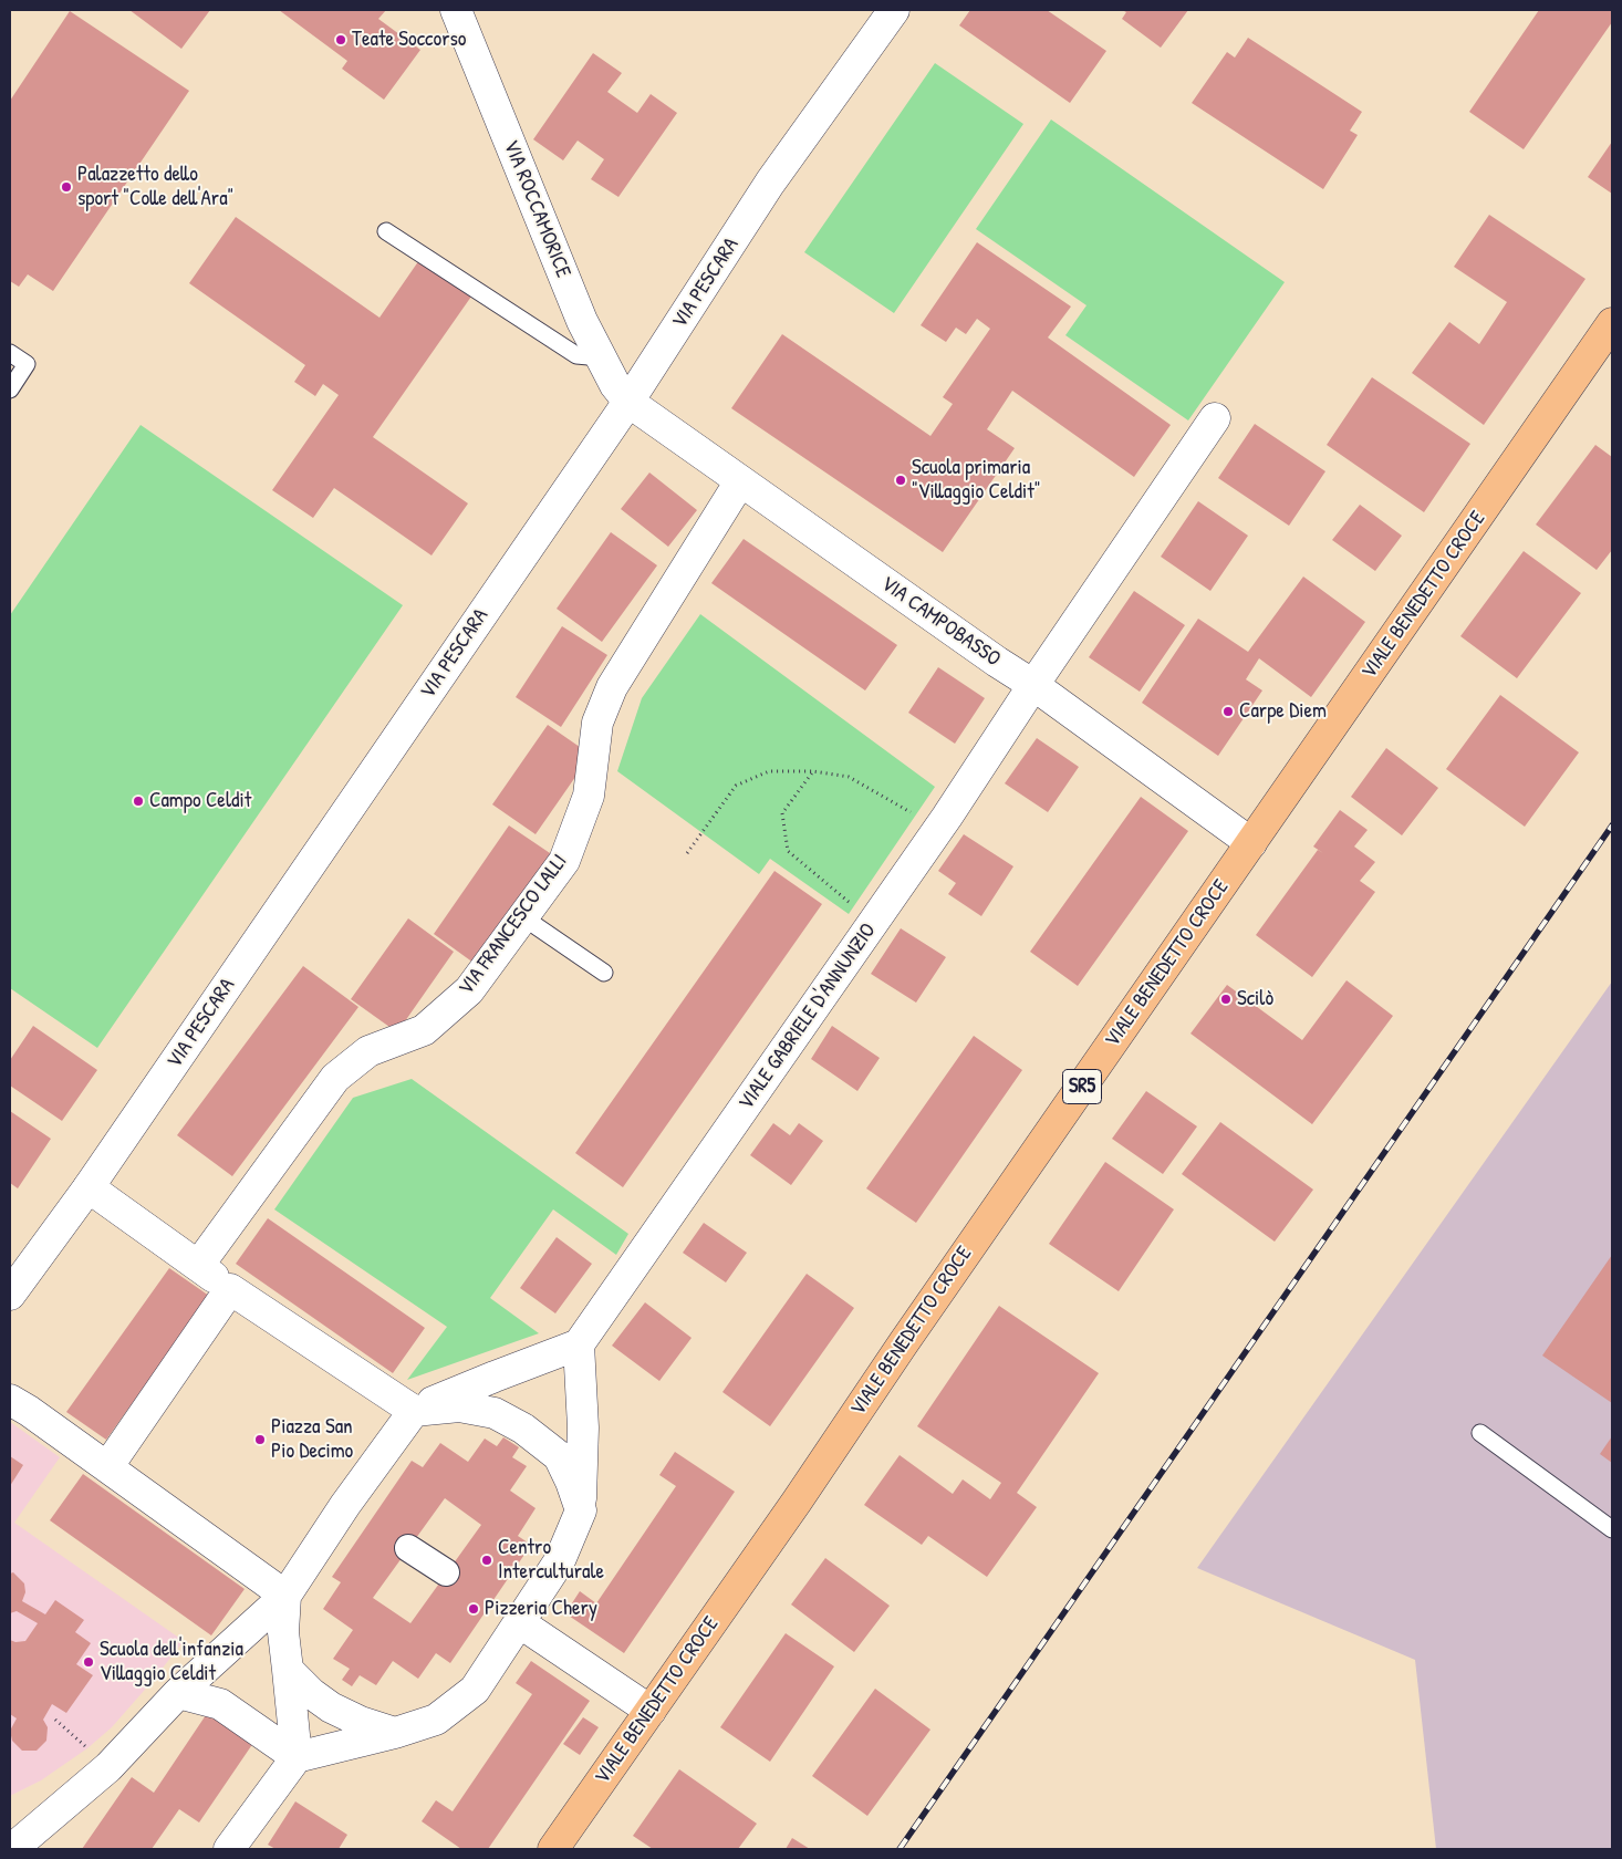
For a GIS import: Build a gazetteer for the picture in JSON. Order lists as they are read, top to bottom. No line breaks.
{"streets":{"main road":["VIALE BENEDETTO CROCE","SR5"],"street":["VIA ROCCAMORICE","VIA PESCARA","VIA CAMPOBASSO","VIA FRANCESCO LALLI","VIALE GABRIELE D'ANNUNZIO"]},"crossings":[["VIA ROCCAMORICE","VIA PESCARA"],["VIA ROCCAMORICE","VIA CAMPOBASSO"],["VIA PESCARA","VIA CAMPOBASSO"],["VIALE BENEDETTO CROCE","VIA CAMPOBASSO"],["VIA CAMPOBASSO","VIA FRANCESCO LALLI"],["VIA CAMPOBASSO","VIALE GABRIELE D'ANNUNZIO"]],"places":["Teate Soccorso","Palazzetto dello sport \"Colle dell'Ara\"","Scuola primaria \"Villaggio Celdit\"","Carpe Diem","Campo Celdit","Scilò","Piazza San Pio Decimo","Centro Interculturale","Pizzeria Chery","Scuola dell'infanzia Villaggio Celdit"]}
